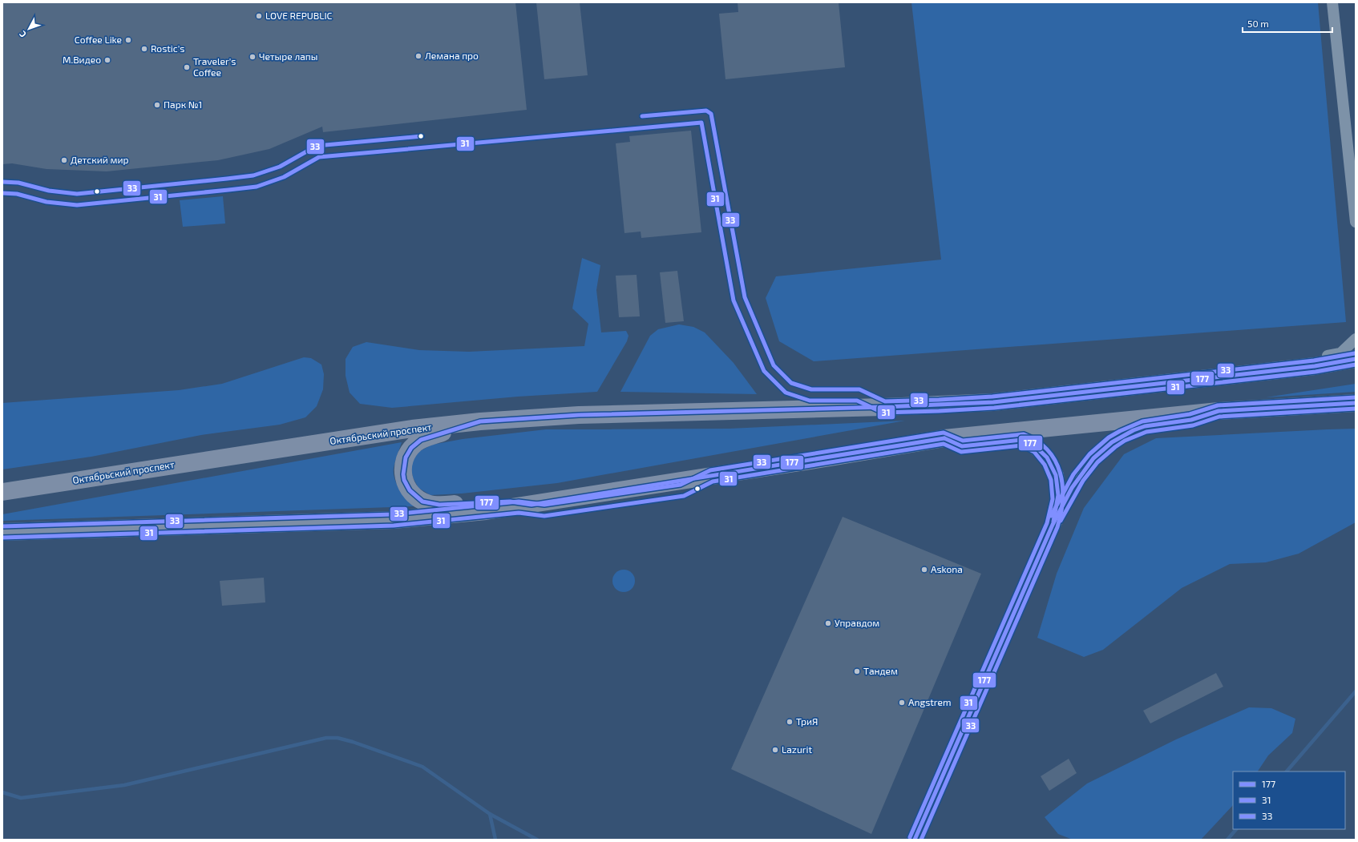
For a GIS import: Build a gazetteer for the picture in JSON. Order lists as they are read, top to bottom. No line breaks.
{"streets":{"main road":["Октябрьский проспект"]},"places":["LOVE REPUBLIC","Coffee Like","Rostic's","Лемана про","Четыре лапы","М.Видео","Traveler's Coffee","Парк №1","Детский мир","Askona","Управдом","Тандем","Angstrem","ТриЯ","Lazurit"],"lines":["transit line 33","transit line 31","transit line 177"],"legend":["177","31","33"],"scale_bar":"50 m","north":"bottom left"}
